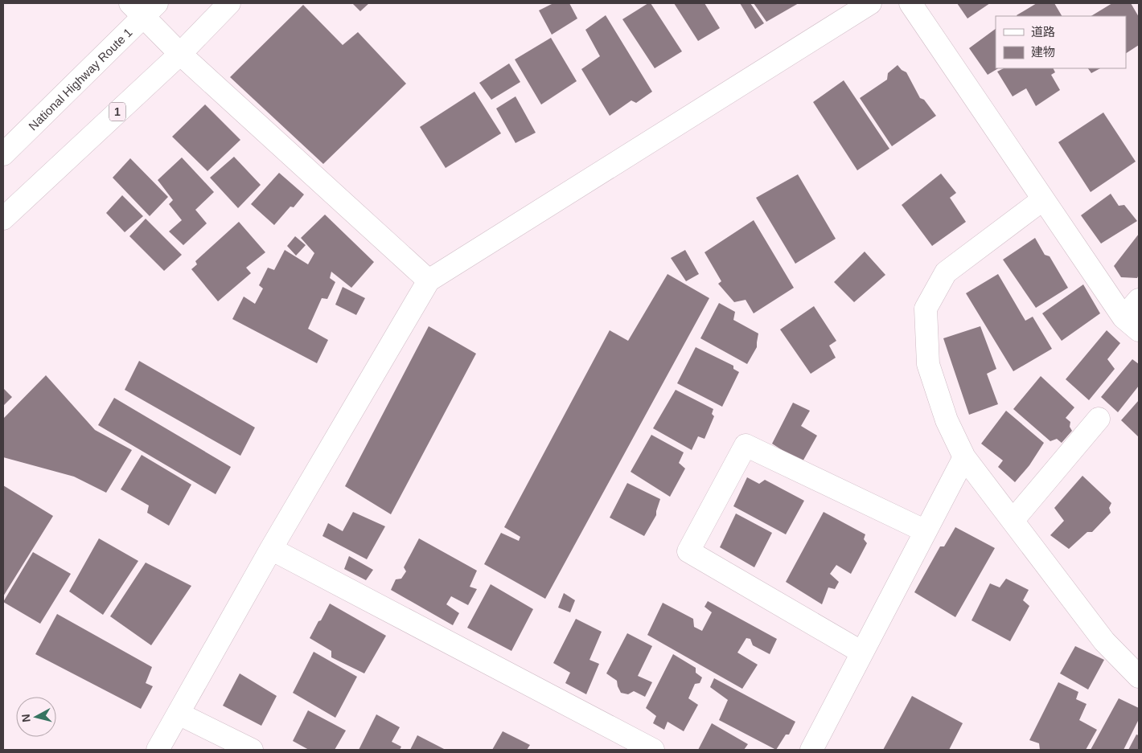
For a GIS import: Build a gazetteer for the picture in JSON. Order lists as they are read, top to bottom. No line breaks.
{"streets":{"main road":["National Highway Route 1","1"]},"legend":["道路","建物"],"north":"left"}
